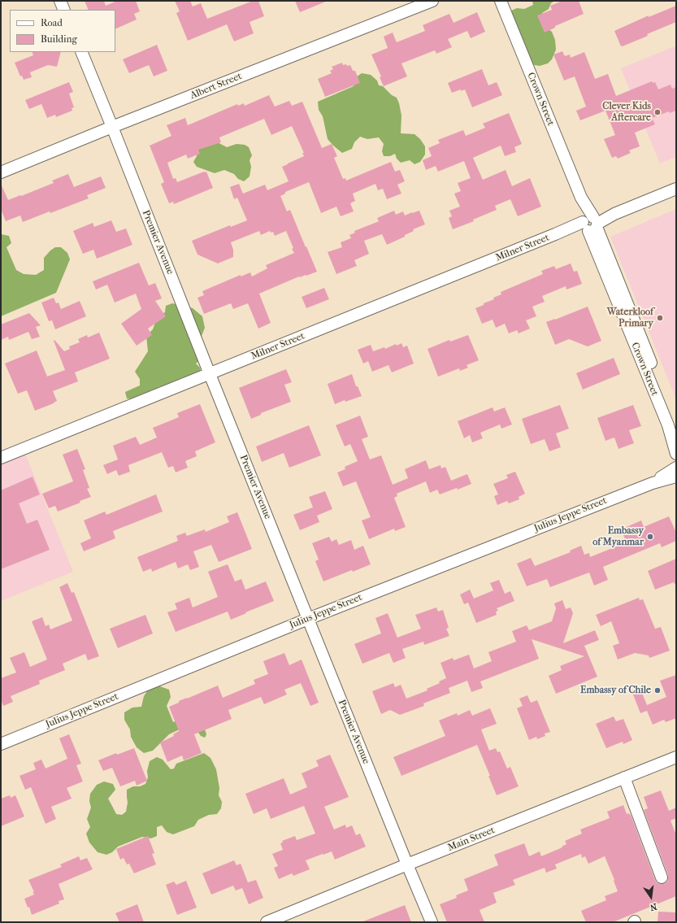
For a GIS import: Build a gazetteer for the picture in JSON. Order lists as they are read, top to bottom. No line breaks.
{"streets":{"street":["Albert Street","Crown Street","Premier Avenue","Milner Street","Julius Jeppe Street","Main Street"]},"crossings":[["Albert Street","Premier Avenue"],["Crown Street","Milner Street"],["Premier Avenue","Milner Street"],["Premier Avenue","Julius Jeppe Street"],["Premier Avenue","Main Street"]],"places":["Clever Kids Aftercare","Waterkloof Primary","Embassy of Myanmar","Embassy of Chile"],"legend":["Road","Building"],"north":"bottom"}
